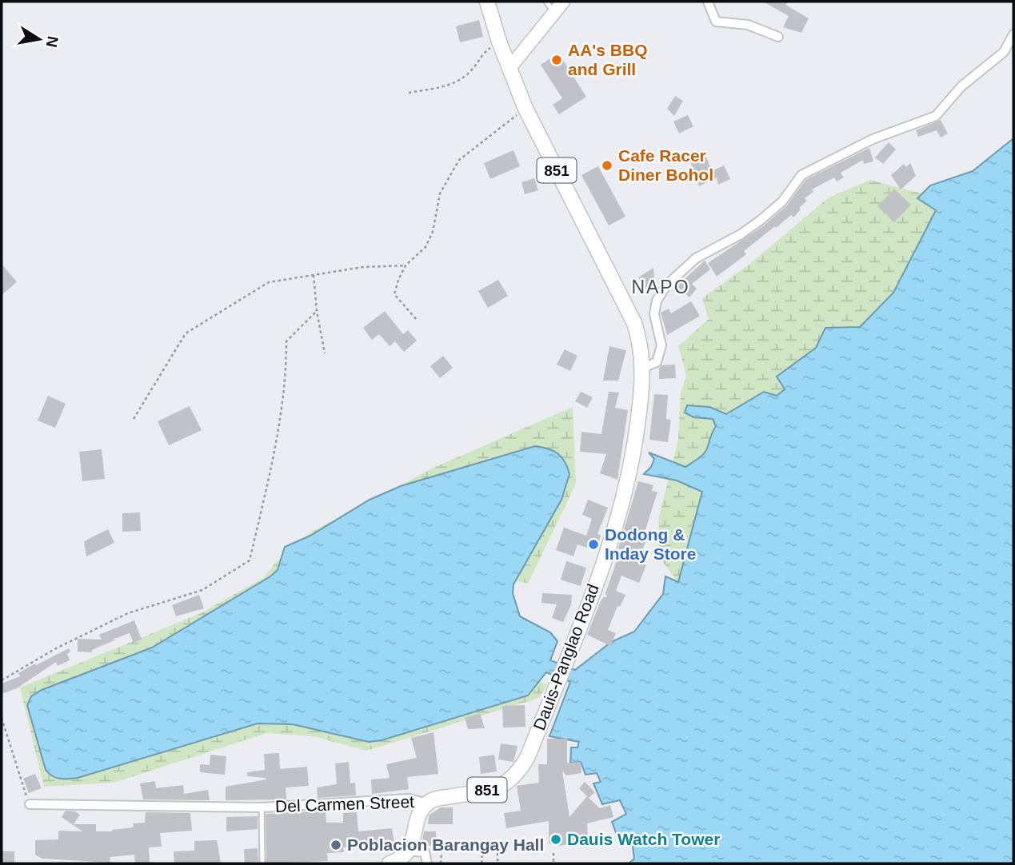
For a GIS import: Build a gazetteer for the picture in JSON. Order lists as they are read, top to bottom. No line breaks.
{"streets":{"main road":["851","Dauis-Panglao Road"],"street":["Del Carmen Street"]},"crossings":[["Dauis-Panglao Road","Del Carmen Street"]],"districts":["NAPO"],"places":["AA's BBQ and Grill","Cafe Racer Diner Bohol","Dodong & Inday Store","Dauis Watch Tower","Poblacion Barangay Hall"],"north":"right"}
